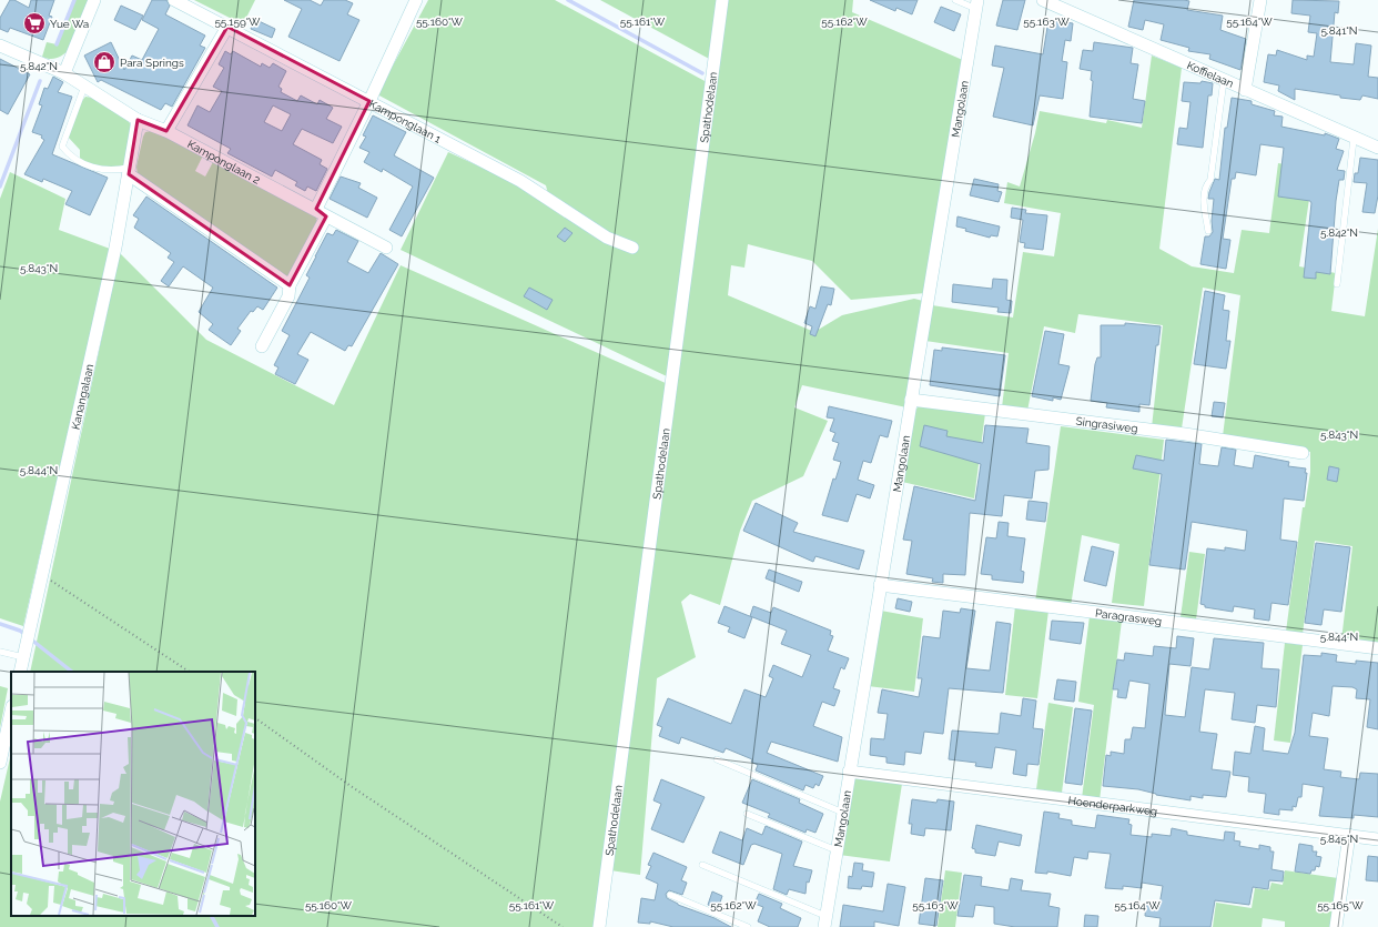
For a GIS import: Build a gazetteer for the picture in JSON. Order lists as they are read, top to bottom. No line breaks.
{"streets":{"street":["Koffielaan","Spathodelaan","Mangolaan","Kamponglaan 1","Kamponglaan 2","Kanangalaan","Singrasiweg","Paragrasweg","Hoenderparkweg"]},"crossings":[["Mangolaan","Singrasiweg"],["Mangolaan","Paragrasweg"],["Mangolaan","Hoenderparkweg"],["Kamponglaan 2","Kanangalaan"]],"places":{"supermarket":["Yue Wa"],"shop":["Para Springs"]},"coordinates":["55.159°W","55.160°W","55.161°W","55.162°W","55.163°W","55.164°W","5.841°N","5.842°N","5.843°N","5.844°N","5.845°N","55.165°W"]}
